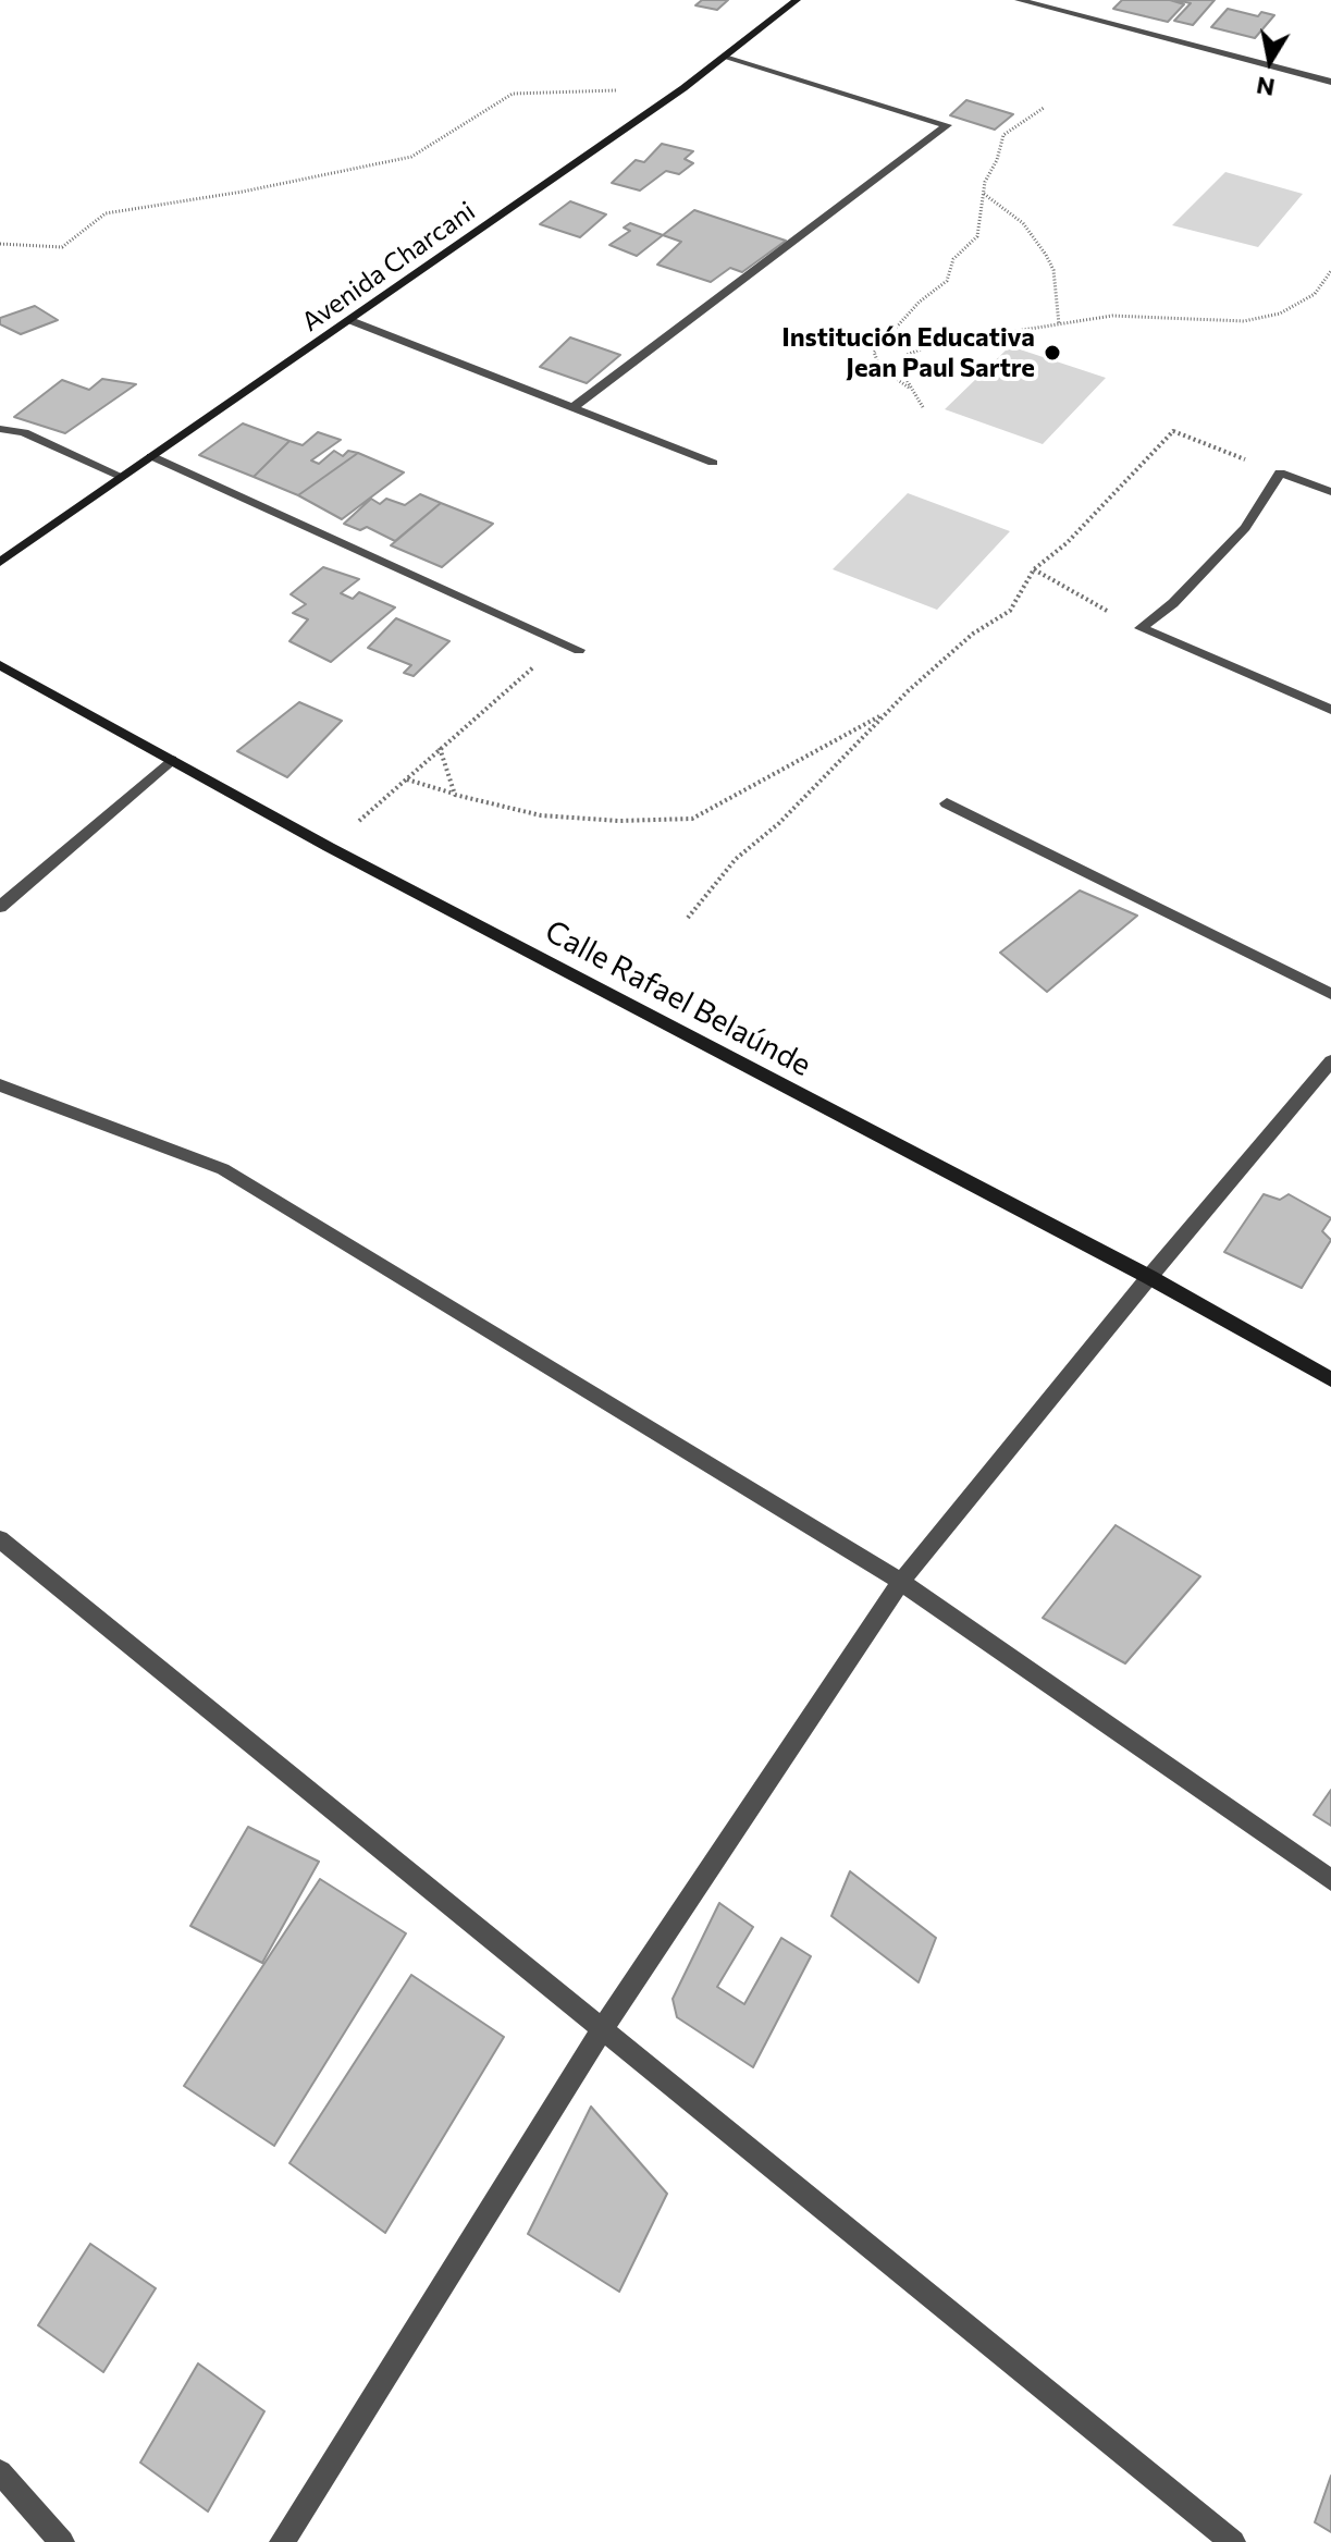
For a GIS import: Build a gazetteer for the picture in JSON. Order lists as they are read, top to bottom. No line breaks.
{"streets":{"main road":["Avenida Charcani","Calle Rafael Belaúnde"]},"places":["Institución Educativa Jean Paul Sartre"],"north":"bottom"}
